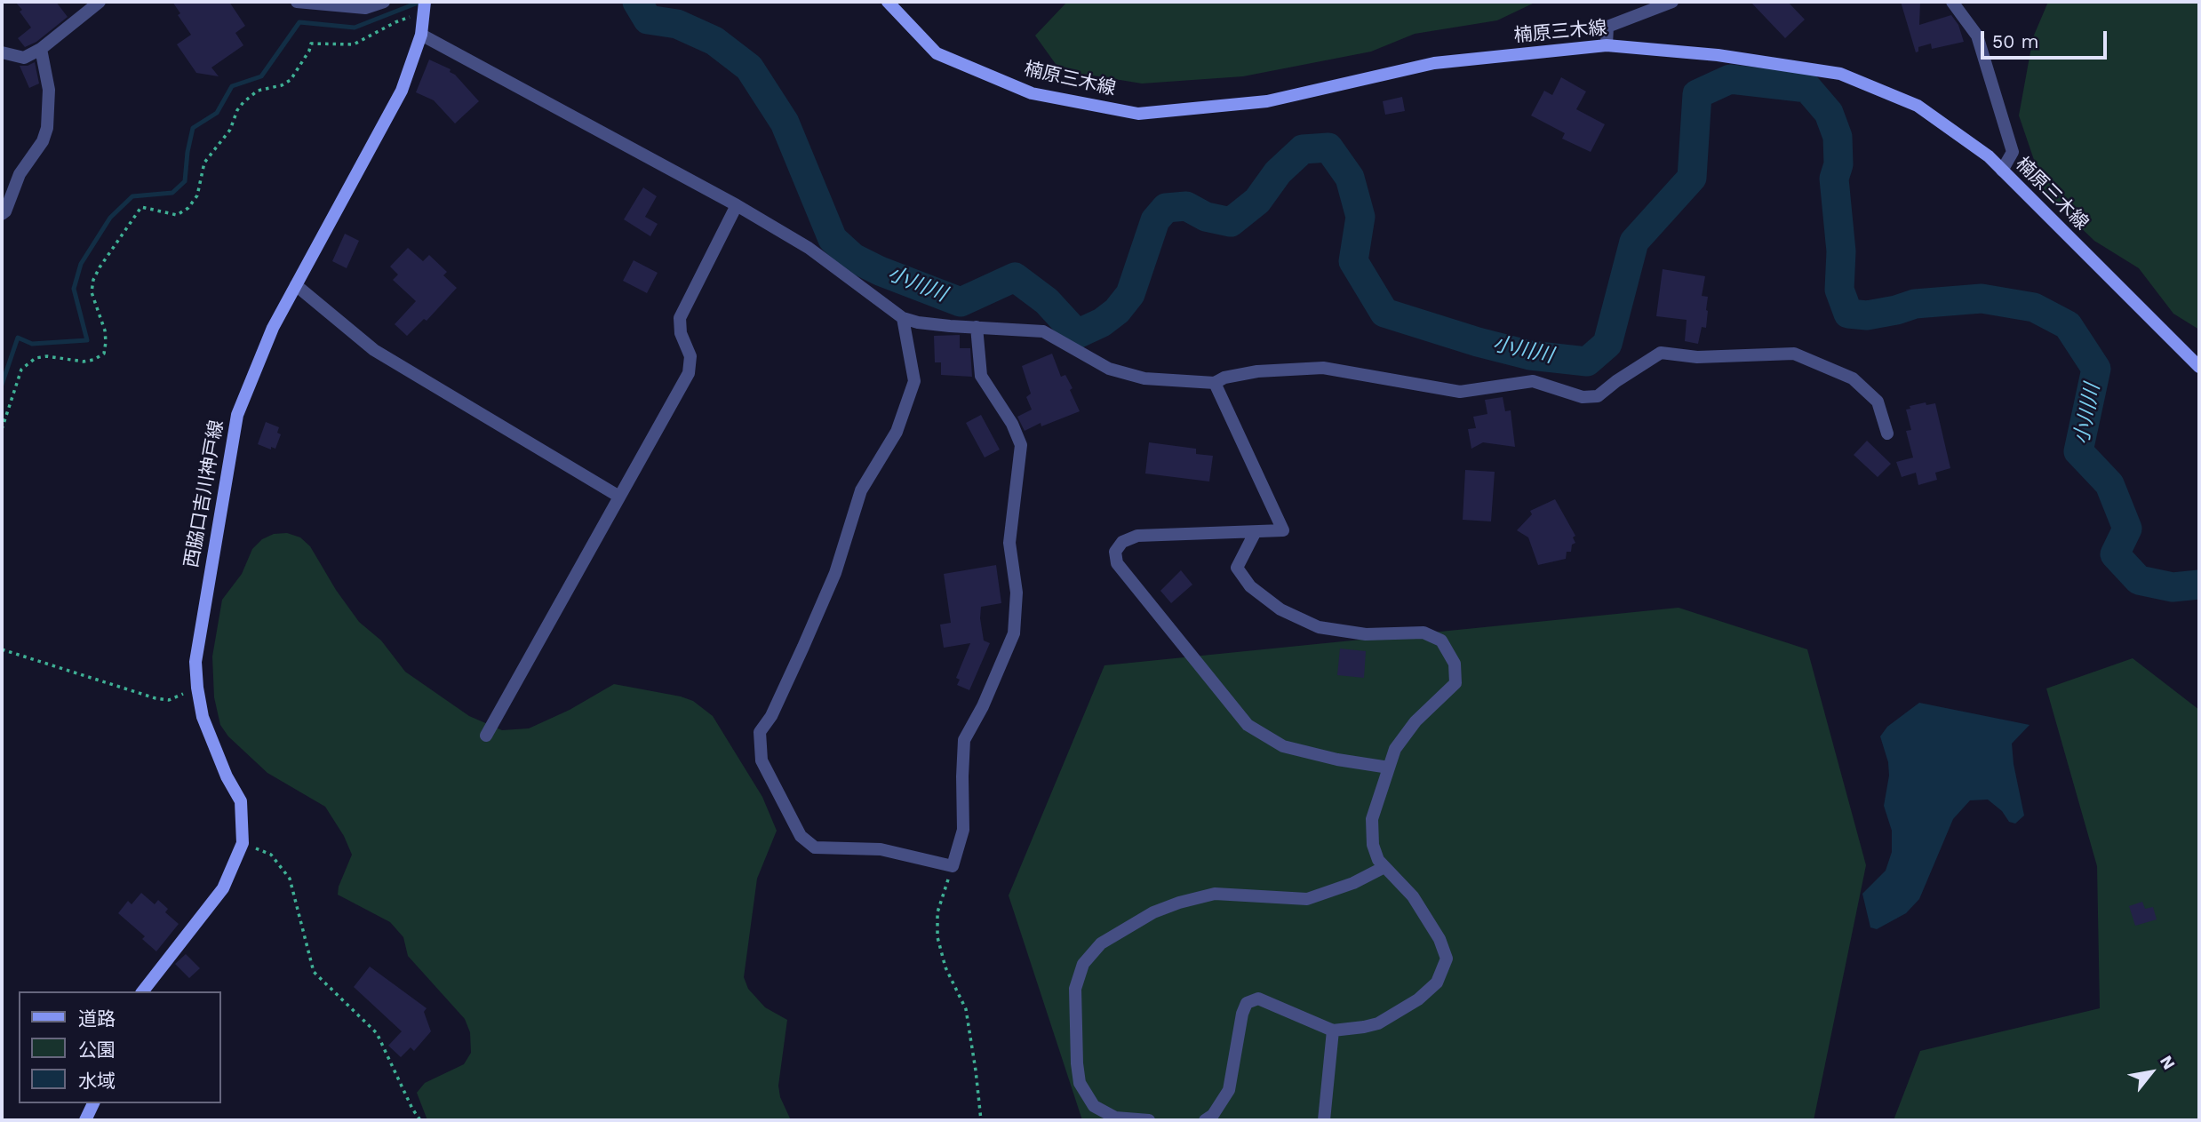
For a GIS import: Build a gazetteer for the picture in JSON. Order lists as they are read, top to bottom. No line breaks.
{"streets":{"main road":["楠原三木線","西脇口吉川神戸線"]},"water":["小川川"],"legend":["道路","公園","水域"],"scale_bar":"50 m","north":"top right"}
